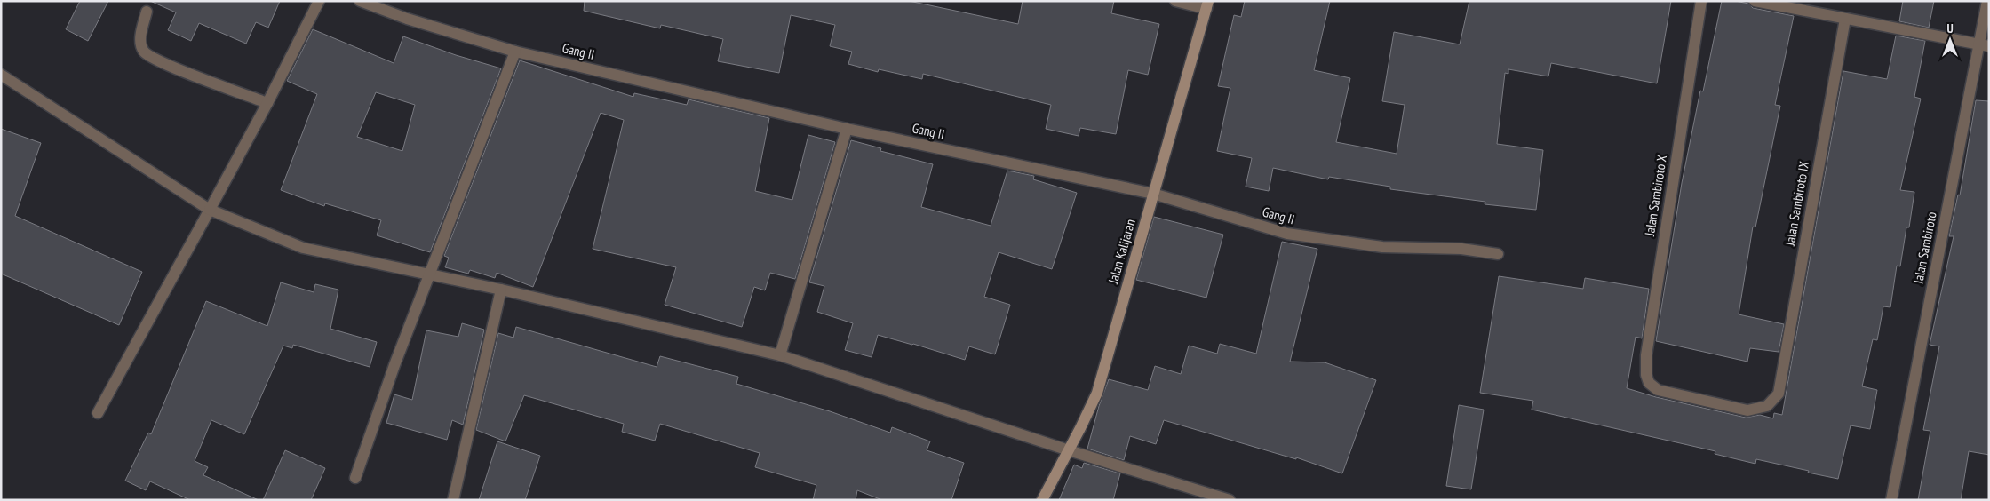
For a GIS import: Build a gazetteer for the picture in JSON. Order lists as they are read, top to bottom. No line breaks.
{"streets":{"street":["Gang II","Jalan Sambiroto X","Jalan Sambiroto IX","Jalan Sambiroto","Jalan Kalijaran"]},"crossings":[["Gang II","Jalan Kalijaran"],["Jalan Sambiroto X","Jalan Sambiroto IX"]],"north":"top"}
